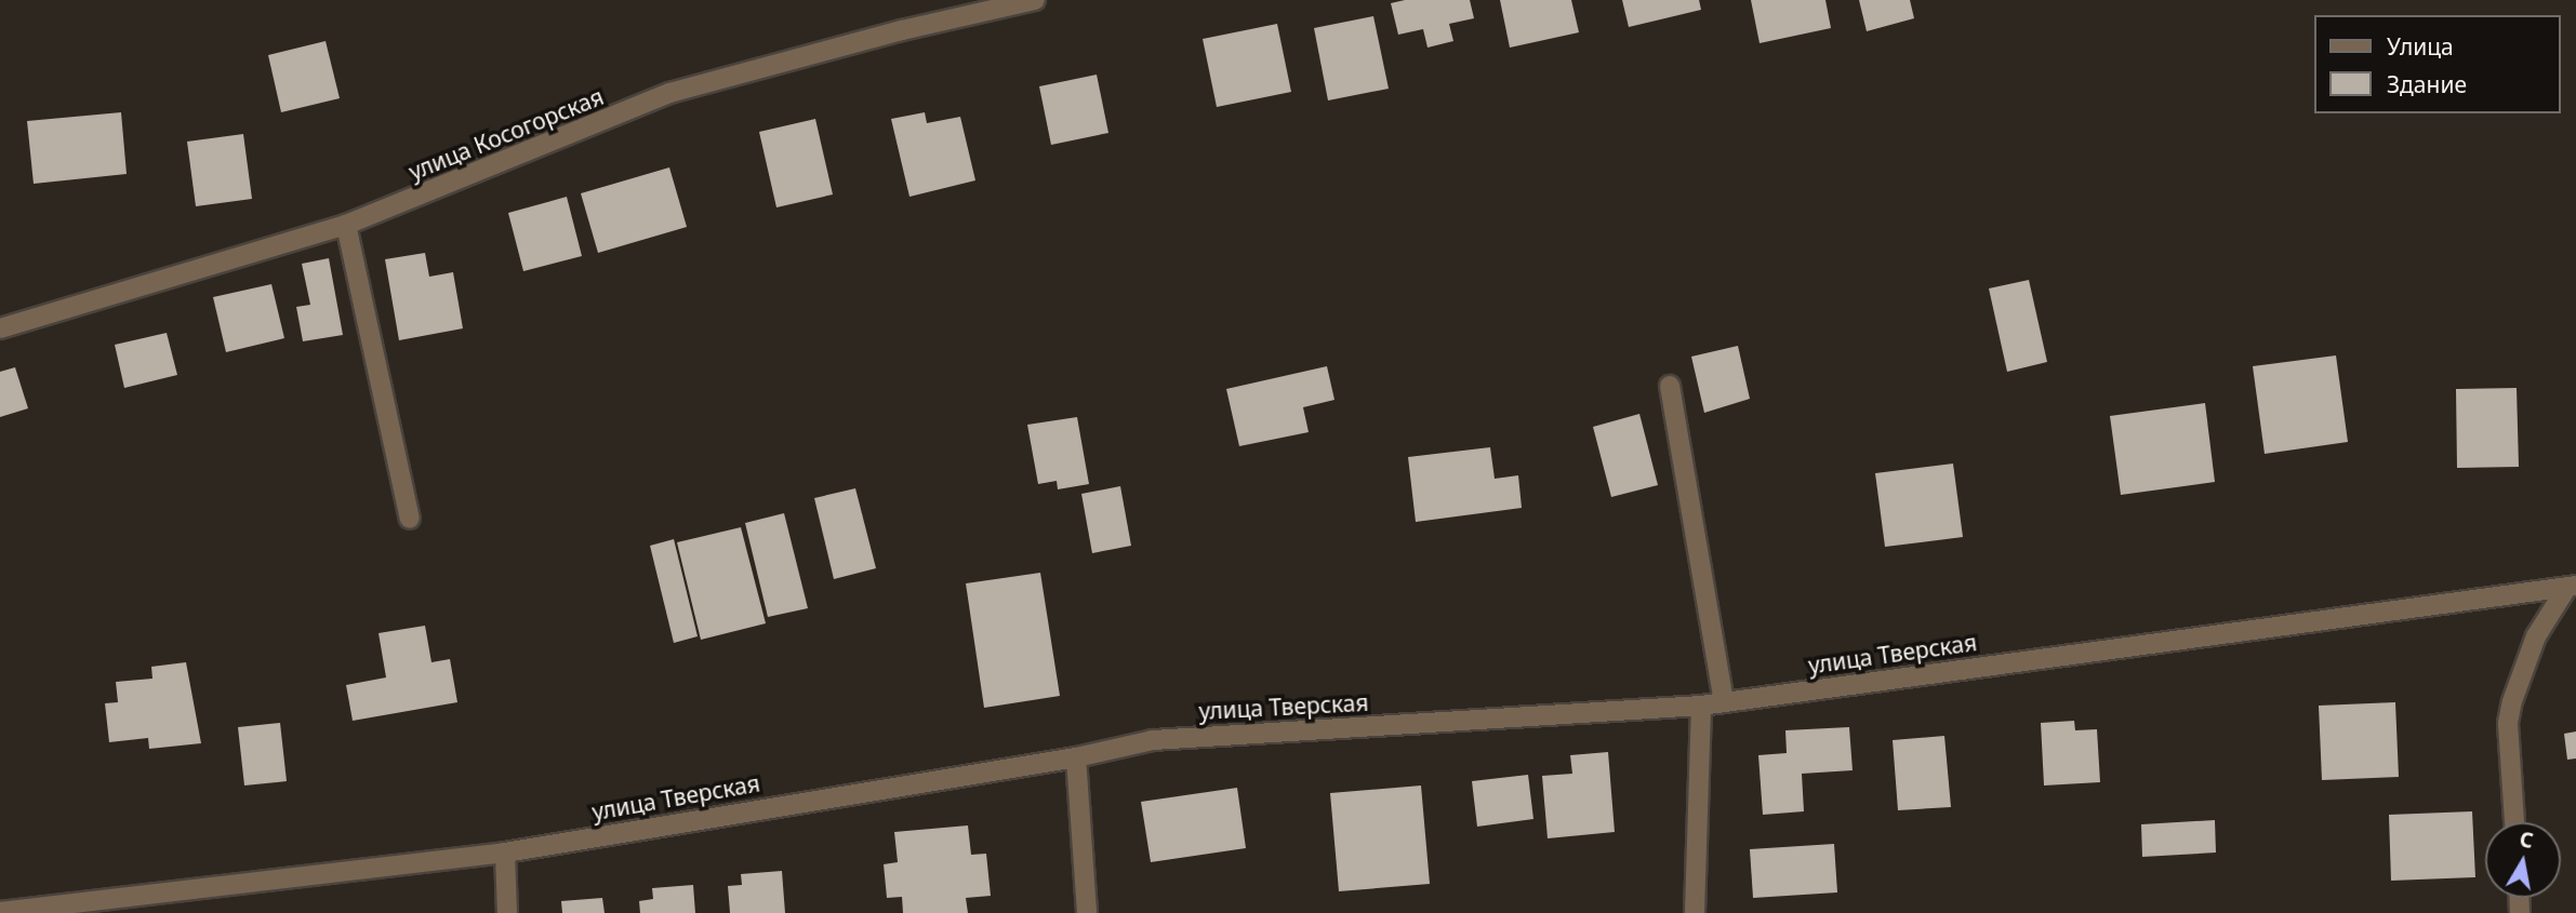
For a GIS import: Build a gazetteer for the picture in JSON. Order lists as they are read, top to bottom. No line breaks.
{"streets":{"street":["улица Косогорская","улица Тверская"]},"legend":["Улица","Здание"],"north":"top"}
